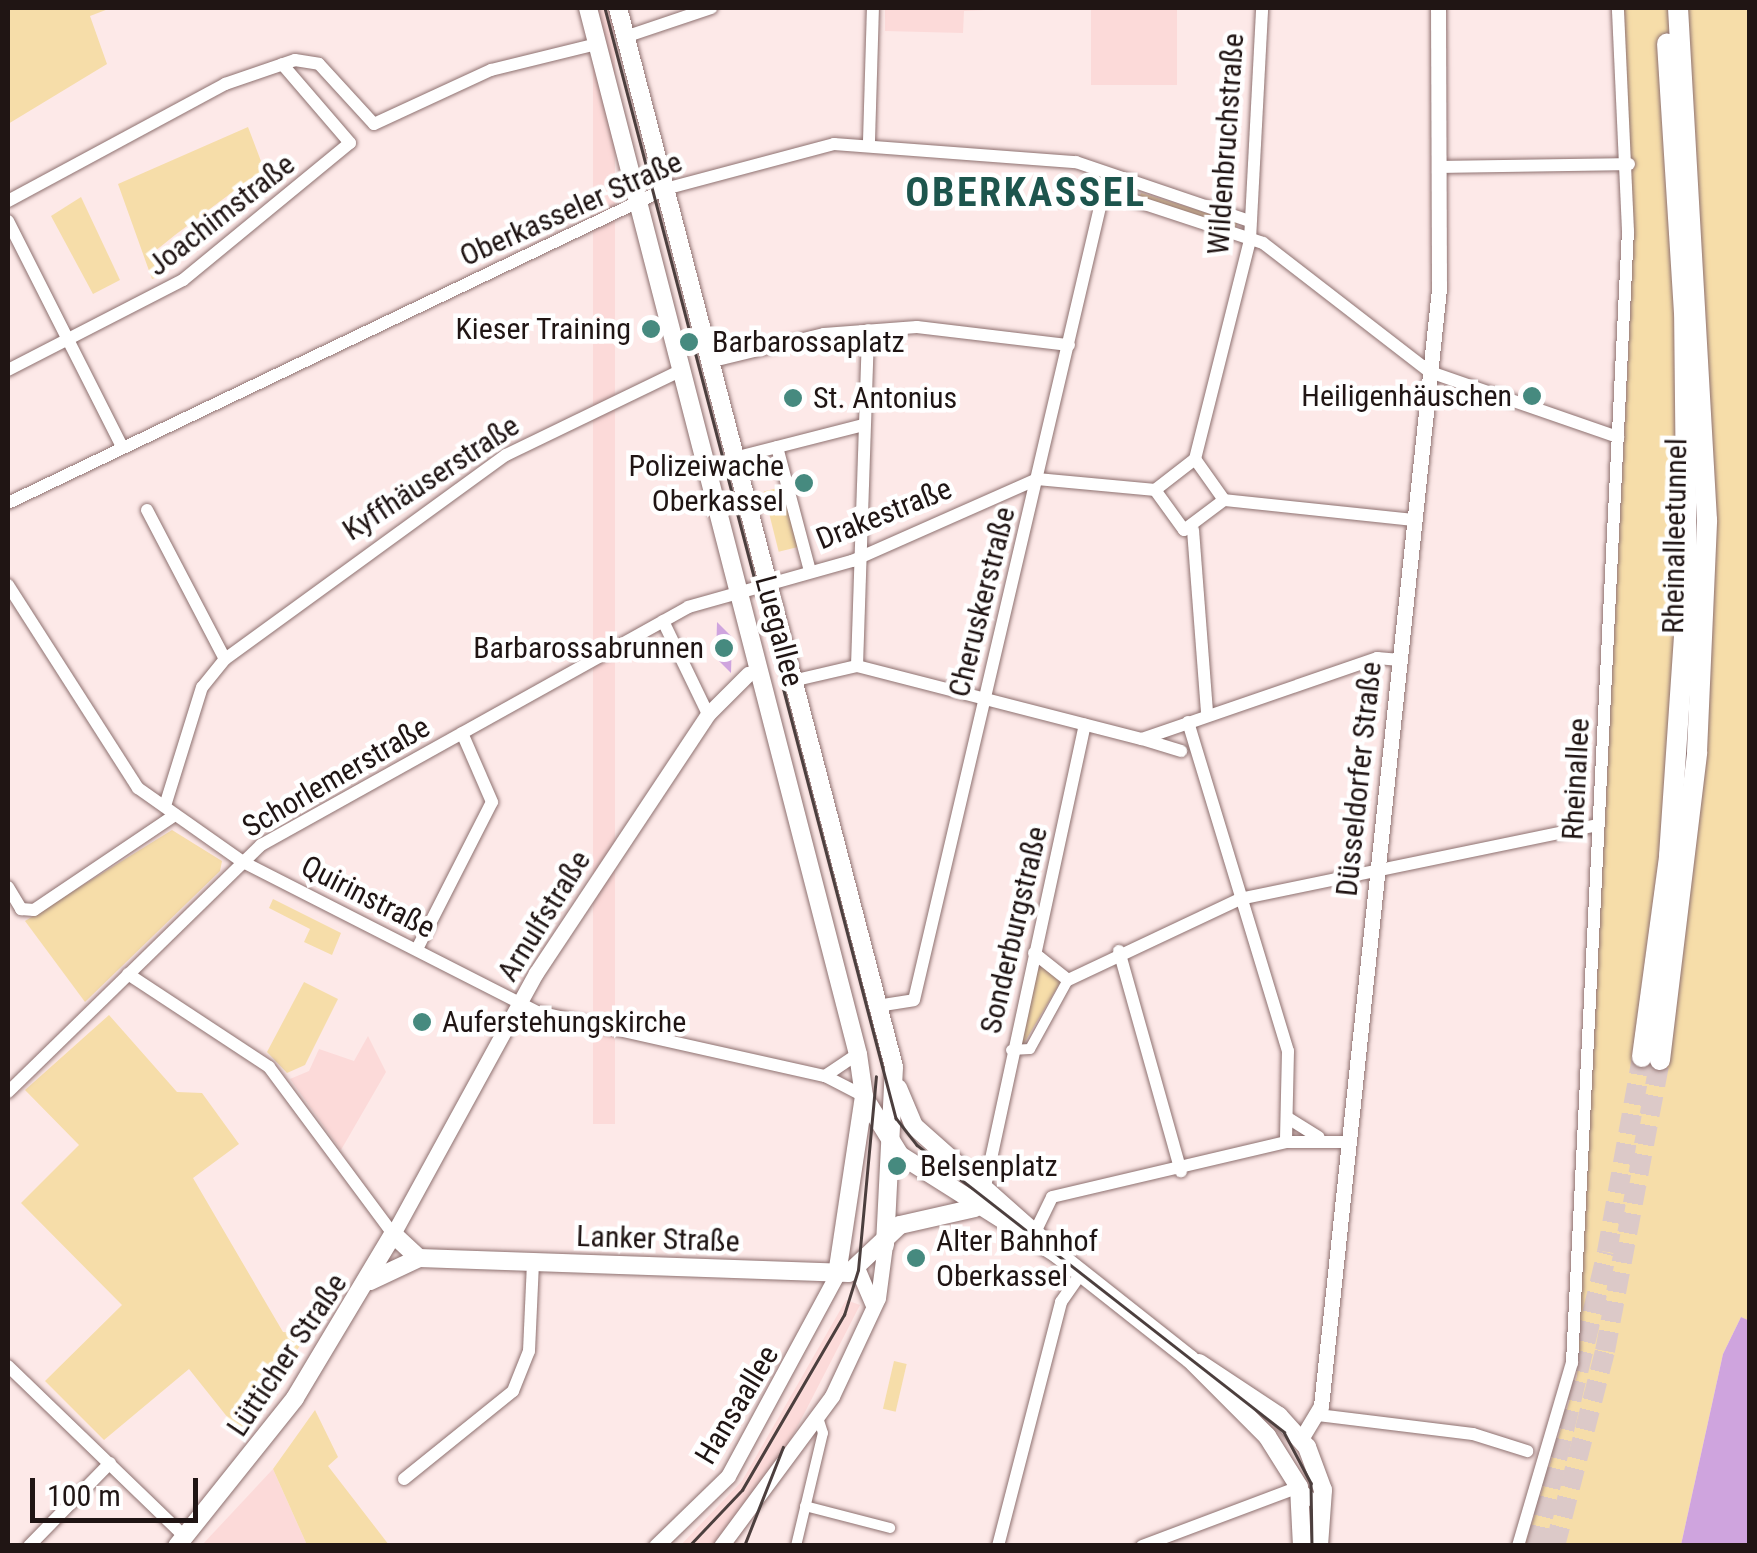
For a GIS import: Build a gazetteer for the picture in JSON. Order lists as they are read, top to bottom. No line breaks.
{"streets":{"highway":["Rheinalleetunnel"],"main road":["Luegallee","Lanker Straße","Lütticher Straße"],"street":["Wildenbruchstraße","Oberkasseler Straße","Joachimstraße","Kyffhäuserstraße","Drakestraße","Cheruskerstraße","Schorlemerstraße","Düsseldorfer Straße","Rheinallee","Quirinstraße","Arnulfstraße","Sonderburgstraße","Hansaallee"]},"crossings":[["Wildenbruchstraße","Oberkasseler Straße"],["Oberkasseler Straße","Cheruskerstraße"],["Oberkasseler Straße","Luegallee"],["Oberkasseler Straße","Düsseldorfer Straße"],["Oberkasseler Straße","Rheinallee"],["Kyffhäuserstraße","Luegallee"],["Drakestraße","Cheruskerstraße"],["Drakestraße","Luegallee"],["Drakestraße","Schorlemerstraße"],["Cheruskerstraße","Luegallee"],["Luegallee","Schorlemerstraße"],["Luegallee","Quirinstraße"],["Luegallee","Arnulfstraße"],["Luegallee","Lanker Straße"],["Luegallee","Hansaallee"],["Schorlemerstraße","Quirinstraße"],["Quirinstraße","Arnulfstraße"],["Arnulfstraße","Lütticher Straße"],["Lanker Straße","Lütticher Straße"],["Lanker Straße","Hansaallee"]],"districts":["OBERKASSEL"],"places":["Kieser Training","Barbarossaplatz","Heiligenhäuschen","St. Antonius","Polizeiwache Oberkassel","Barbarossabrunnen","Auferstehungskirche","Belsenplatz","Alter Bahnhof Oberkassel"],"scale_bar":"100 m"}
